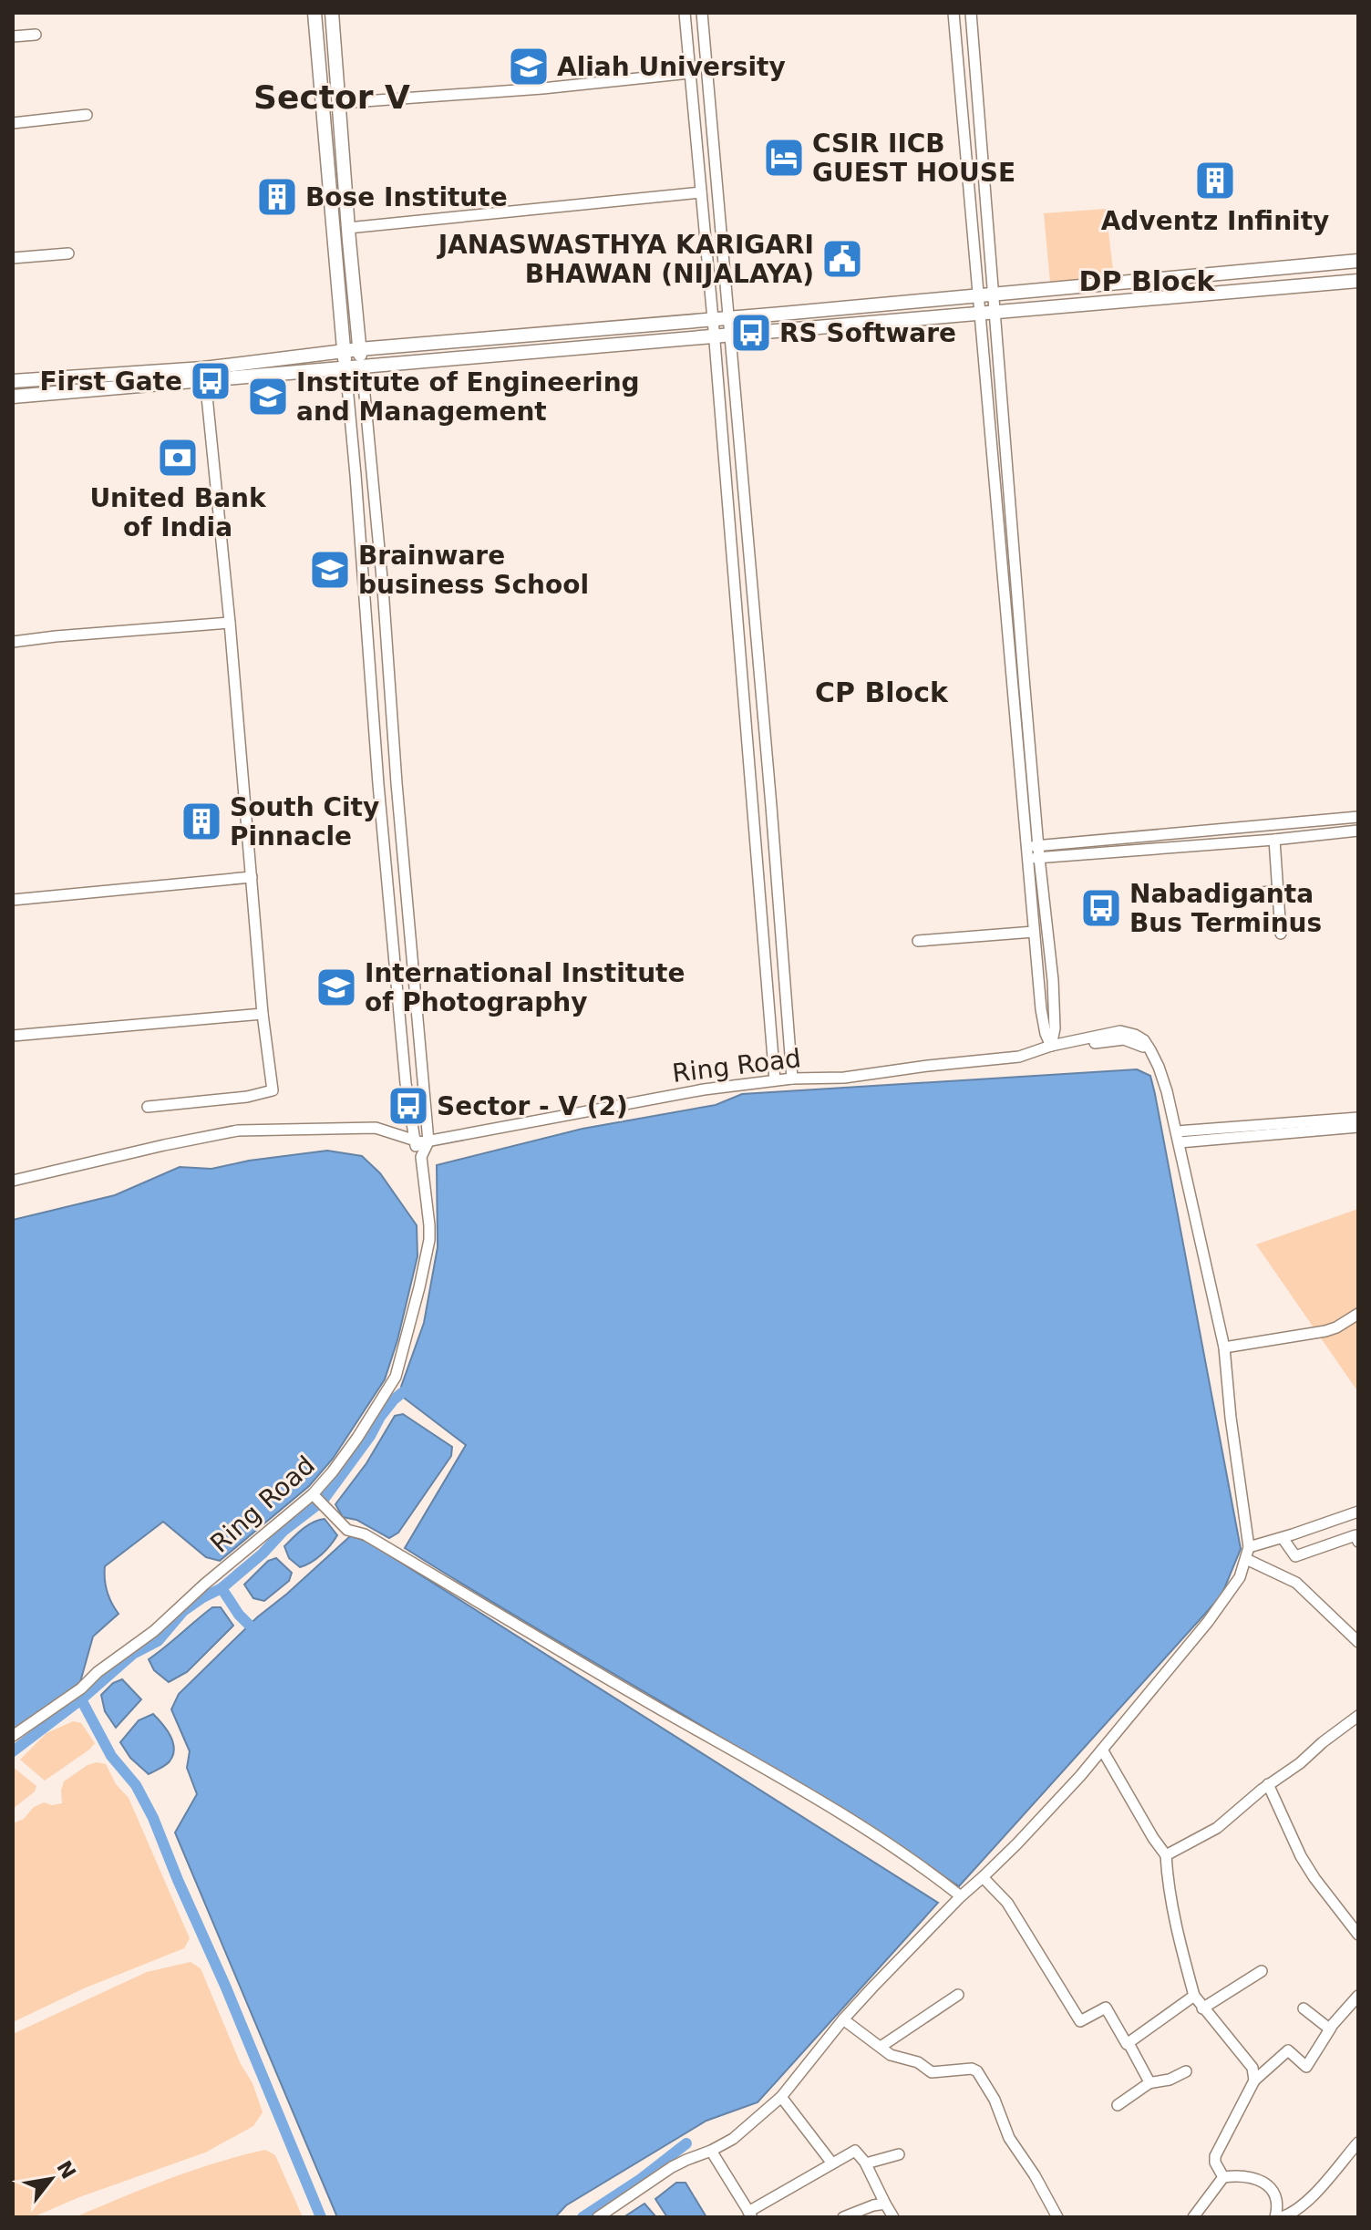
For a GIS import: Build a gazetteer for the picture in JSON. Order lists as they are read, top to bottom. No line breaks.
{"streets":{"street":["Ring Road"]},"districts":["Sector V","DP Block","CP Block"],"places":{"school or university":["Aliah University","Institute of Engineering and Management","Brainware business School","International Institute of Photography"],"hotel":["CSIR IICB GUEST HOUSE"],"building":["Adventz Infinity","Bose Institute","South City Pinnacle"],"public building":["JANASWASTHYA KARIGARI BHAWAN (NIJALAYA)"],"bus stop":["RS Software","First Gate","Nabadiganta Bus Terminus","Sector - V (2)"],"bank":["United Bank of India"]},"north":"top right"}
